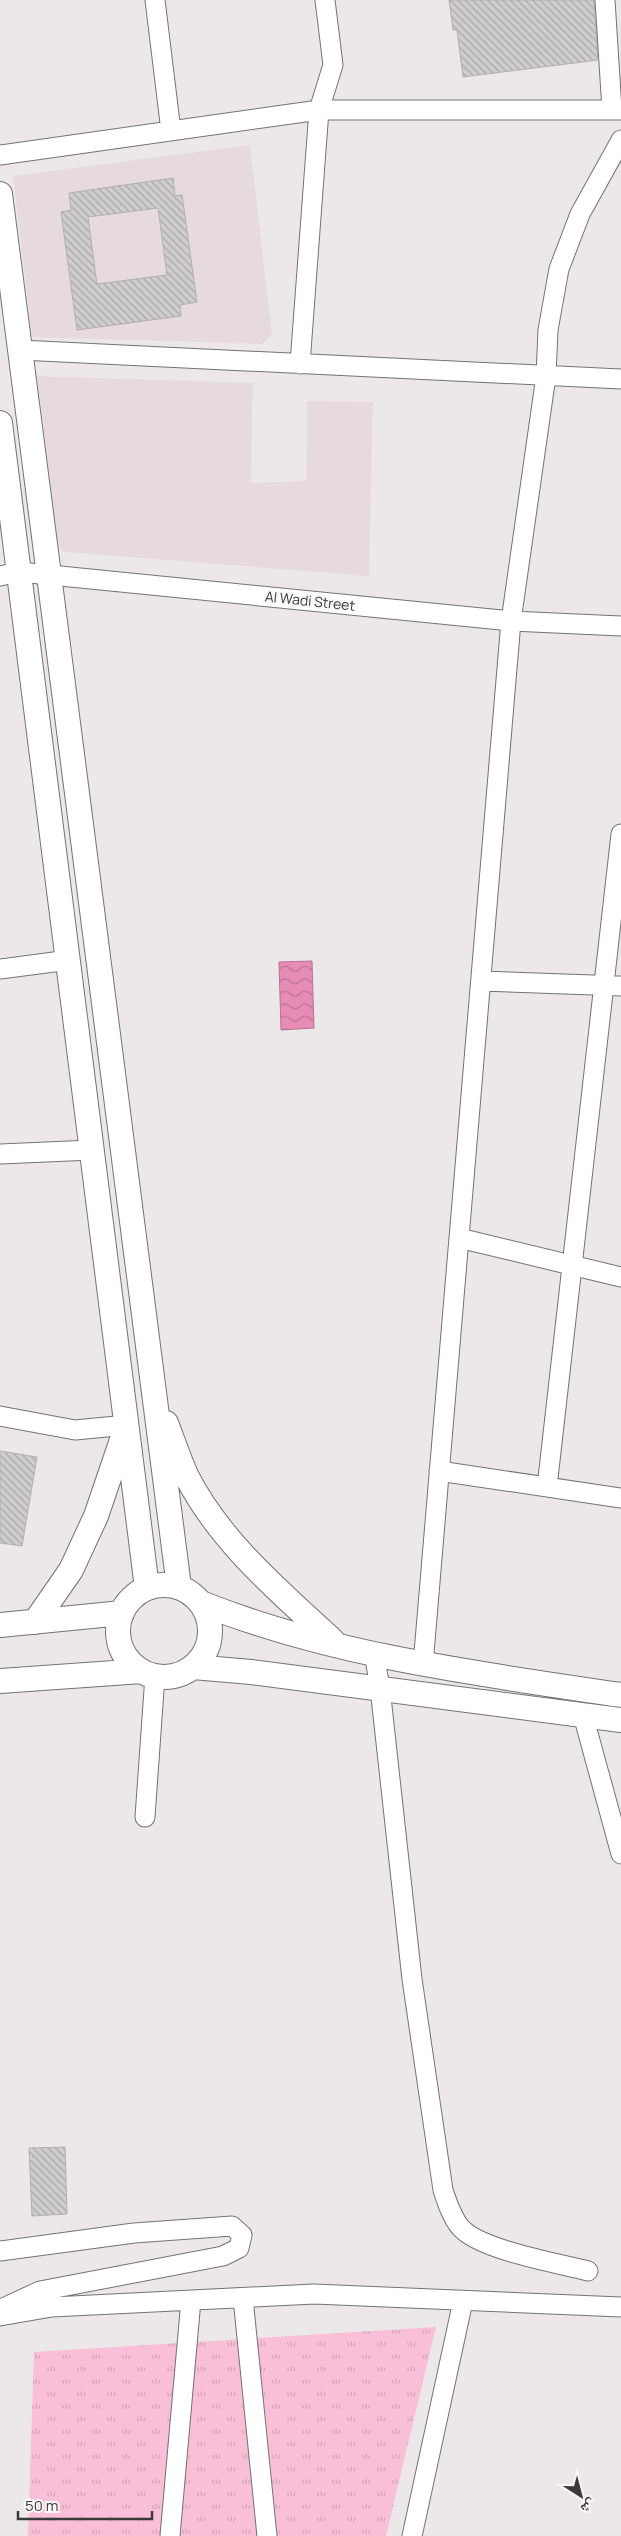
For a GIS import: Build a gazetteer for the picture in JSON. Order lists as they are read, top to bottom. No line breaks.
{"streets":{"street":["Al Wadi Street"]},"scale_bar":"50 m","north":"bottom right"}
